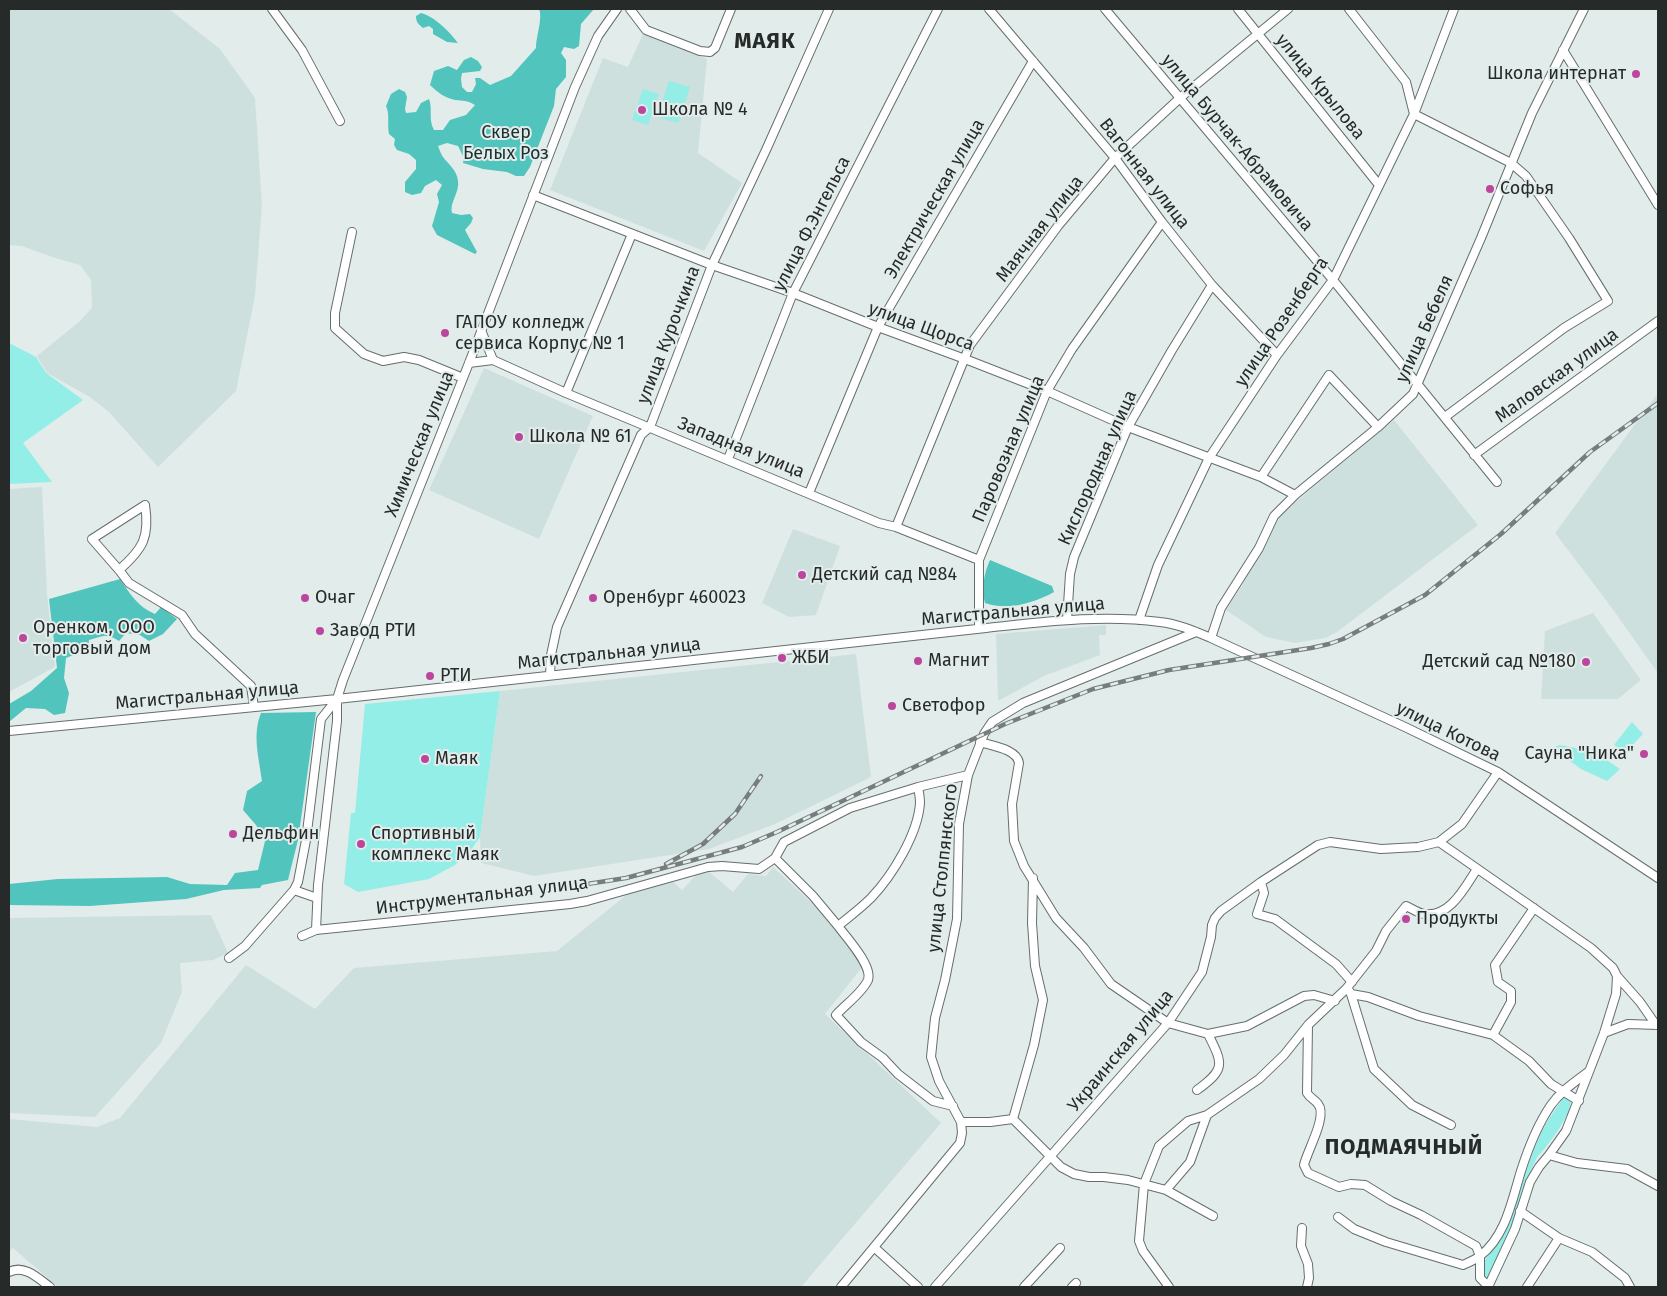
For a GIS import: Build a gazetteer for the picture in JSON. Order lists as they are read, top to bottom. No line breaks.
{"streets":{"street":["улица Крылова","улица Бурчак-Абрамовича","Вагонная улица","Электрическая улица","улица Ф.Энгельса","Маячная улица","улица Розенберга","улица Щорса","улица Бебеля","улица Курочкина","Маловская улица","Химическая улица","Западная улица","Паровозная улица","Кислородная улица","Магистральная улица","улица Котова","улица Столпянского","Инструментальная улица","Украинская улица"]},"crossings":[["улица Крылова","Маячная улица"],["улица Крылова","улица Розенберга"],["улица Бурчак-Абрамовича","Маячная улица"],["улица Бурчак-Абрамовича","улица Розенберга"],["улица Бурчак-Абрамовича","улица Бебеля"],["улица Бурчак-Абрамовича","Маловская улица"],["Вагонная улица","Электрическая улица"],["Вагонная улица","Маячная улица"],["Вагонная улица","улица Розенберга"],["Вагонная улица","Паровозная улица"],["Вагонная улица","Кислородная улица"],["Электрическая улица","улица Щорса"],["Электрическая улица","Западная улица"],["улица Ф.Энгельса","улица Щорса"],["улица Ф.Энгельса","Западная улица"],["Маячная улица","улица Щорса"],["Маячная улица","Западная улица"],["улица Розенберга","улица Щорса"],["улица Розенберга","Магистральная улица"],["улица Щорса","улица Бебеля"],["улица Щорса","улица Курочкина"],["улица Щорса","Химическая улица"],["улица Щорса","Паровозная улица"],["улица Щорса","Кислородная улица"],["улица Бебеля","Магистральная улица"],["улица Бебеля","улица Котова"],["улица Курочкина","Западная улица"],["улица Курочкина","Магистральная улица"],["Химическая улица","Магистральная улица"],["Химическая улица","Инструментальная улица"],["Западная улица","Паровозная улица"],["Паровозная улица","Магистральная улица"],["Кислородная улица","Магистральная улица"],["Магистральная улица","улица Котова"],["Магистральная улица","улица Столпянского"],["улица Котова","Украинская улица"],["улица Столпянского","Инструментальная улица"]],"districts":["МАЯК","ПОДМАЯЧНЫЙ"],"parks":["Сквер Белых Роз"],"places":["Школа интернат","Школа № 4","Софья","ГАПОУ колледж сервиса Корпус № 1","Школа № 61","Детский сад №84","Очаг","Оренбург 460023","Завод РТИ","Оренком, ООО торговый дом","ЖБИ","Магнит","Детский сад №180","РТИ","Светофор","Сауна \"Ника\"","Маяк","Дельфин","Спортивный комплекс Маяк","Продукты"]}
